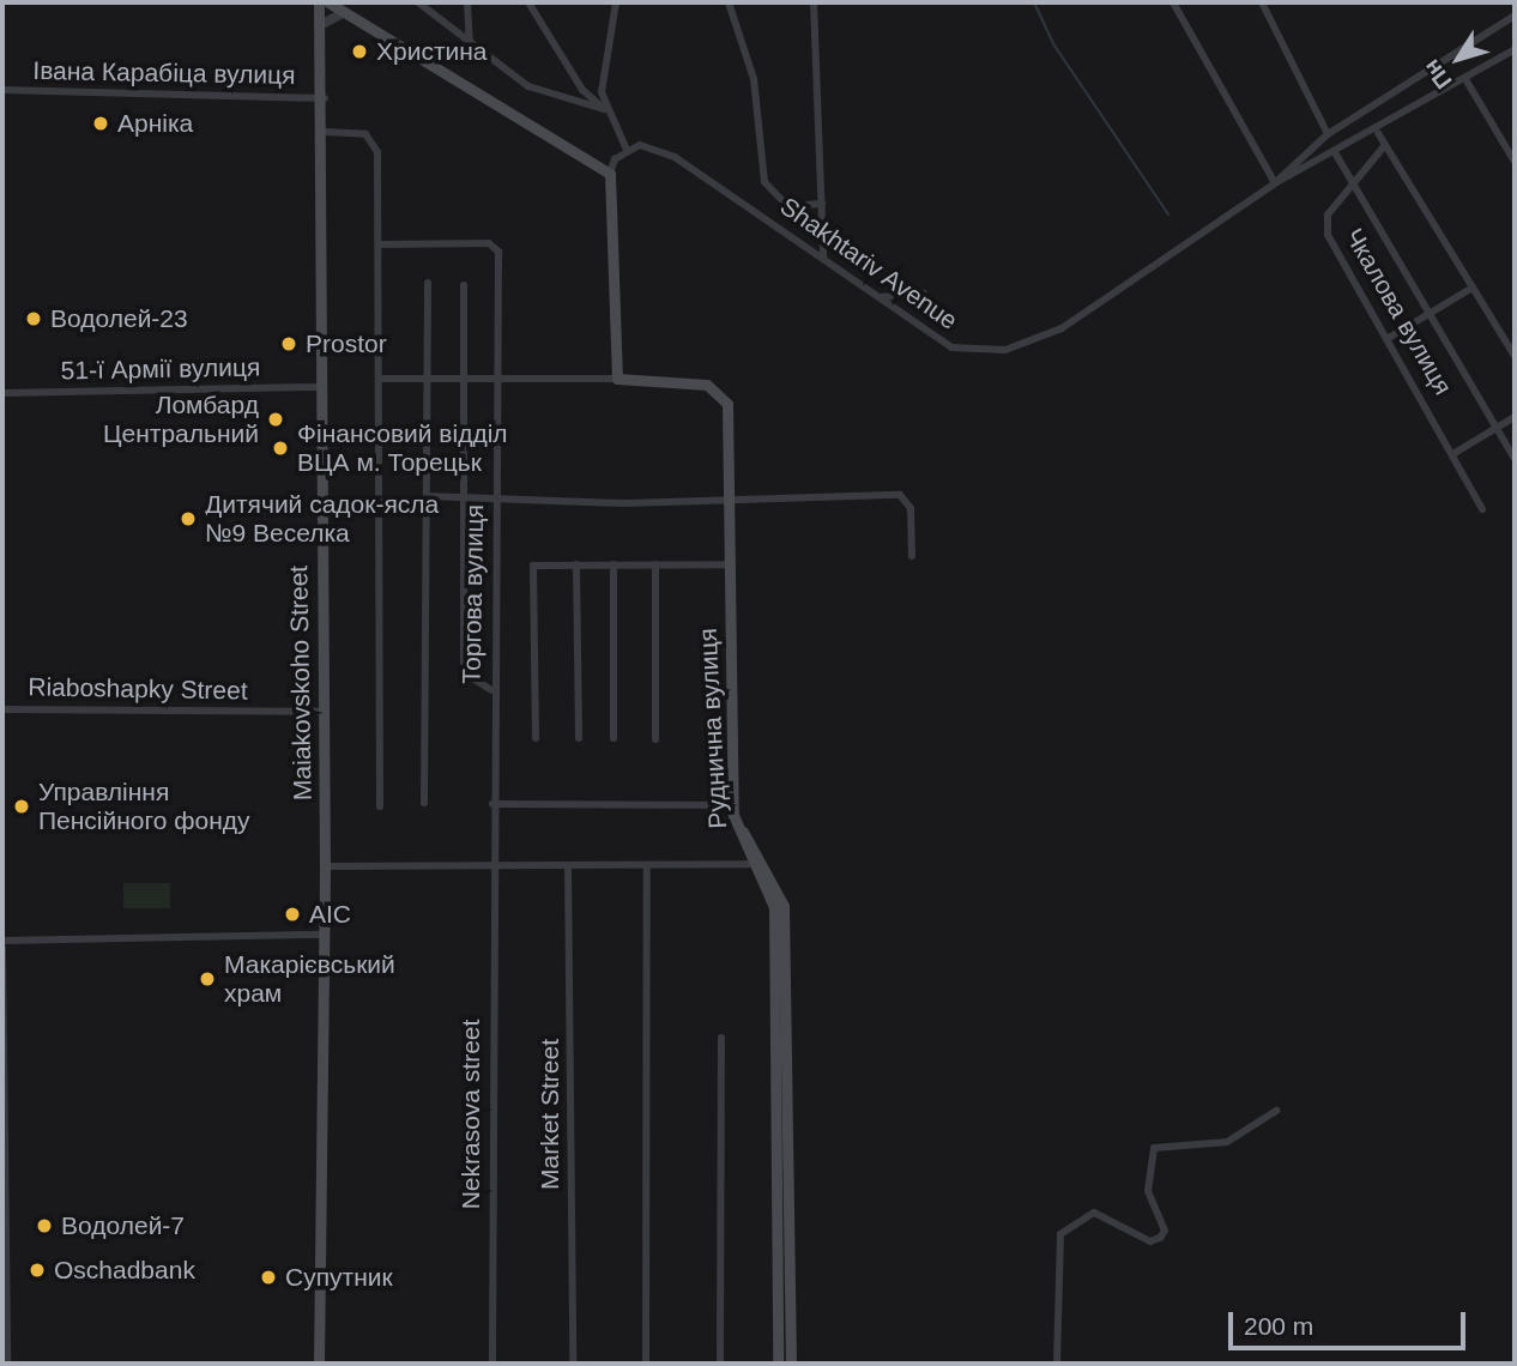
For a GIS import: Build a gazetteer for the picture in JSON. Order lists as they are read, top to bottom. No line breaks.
{"streets":{"main road":["Maiakovskoho Street","Руднична вулиця"],"street":["Івана Карабіца вулиця","Shakhtariv Avenue","Чкалова вулиця","51-ї Армії вулиця","Торгова вулиця","Riaboshapky Street","Nekrasova street","Market Street"]},"crossings":[["Івана Карабіца вулиця","Maiakovskoho Street"],["51-ї Армії вулиця","Maiakovskoho Street"],["Торгова вулиця","Руднична вулиця"],["Торгова вулиця","Nekrasova street"],["Maiakovskoho Street","Riaboshapky Street"]],"places":["Христина","Арніка","Водолей-23","Prostor","Ломбард Центральний","Фінансовий відділ ВЦА м. Торецьк","Дитячий садок-ясла №9 Веселка","Управління Пенсійного фонду","АІС","Макарієвський храм","Водолей-7","Oschadbank","Супутник"],"scale_bar":"200 m","north":"bottom left"}
